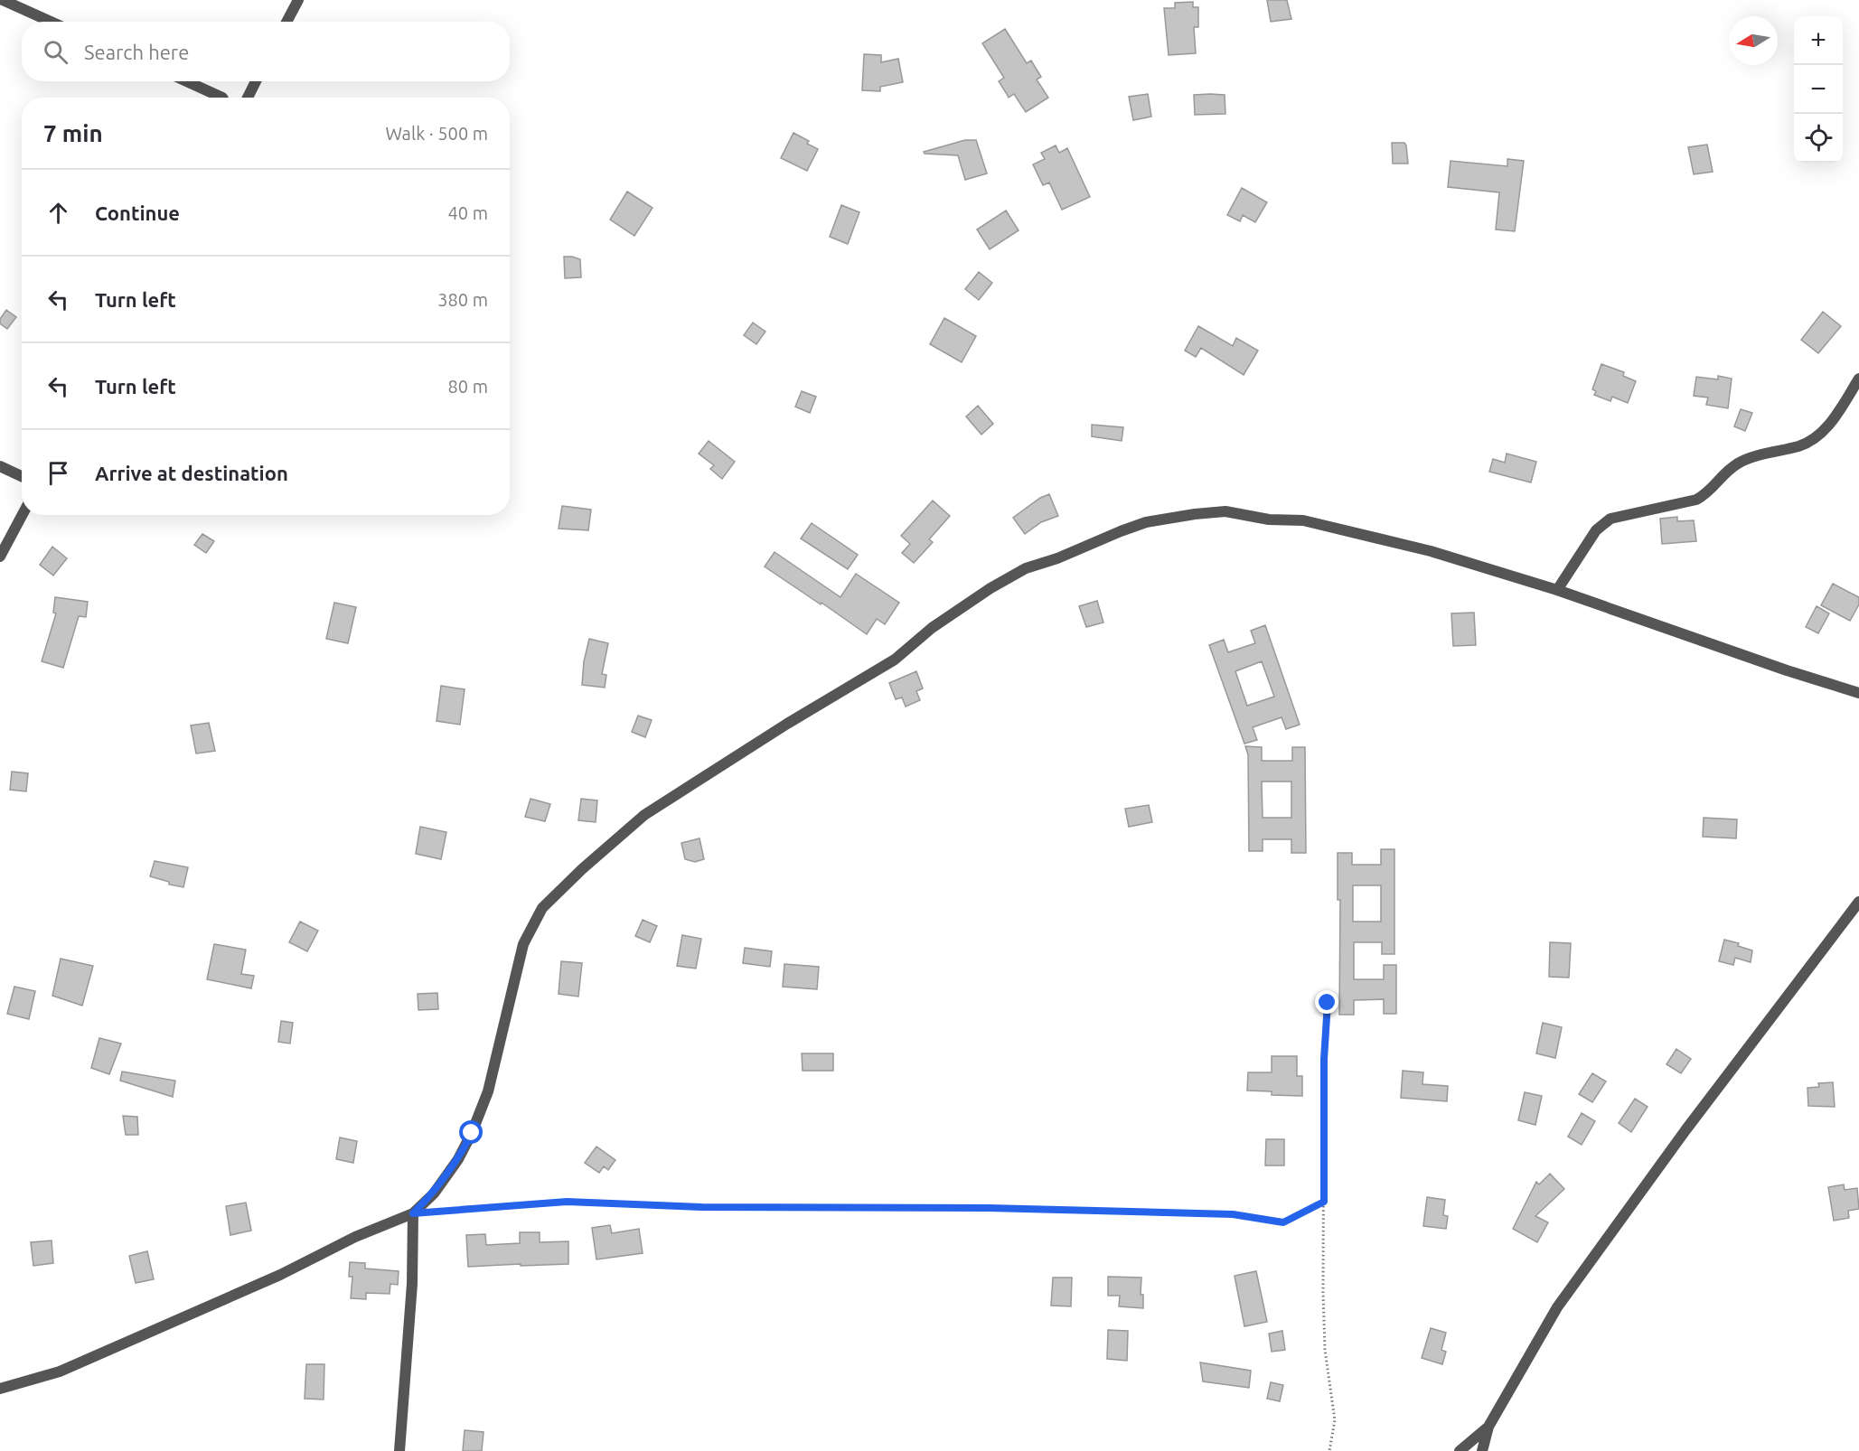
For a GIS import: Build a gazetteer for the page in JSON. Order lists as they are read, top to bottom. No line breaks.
{"north":"left","page":{"map_buttons":["+","−"],"search":"Search here","heading":["7 min","Walk · 500 m"],"list":[["Continue","40 m"],["Turn left","380 m"],["Turn left","80 m"],"Arrive at destination"]}}
